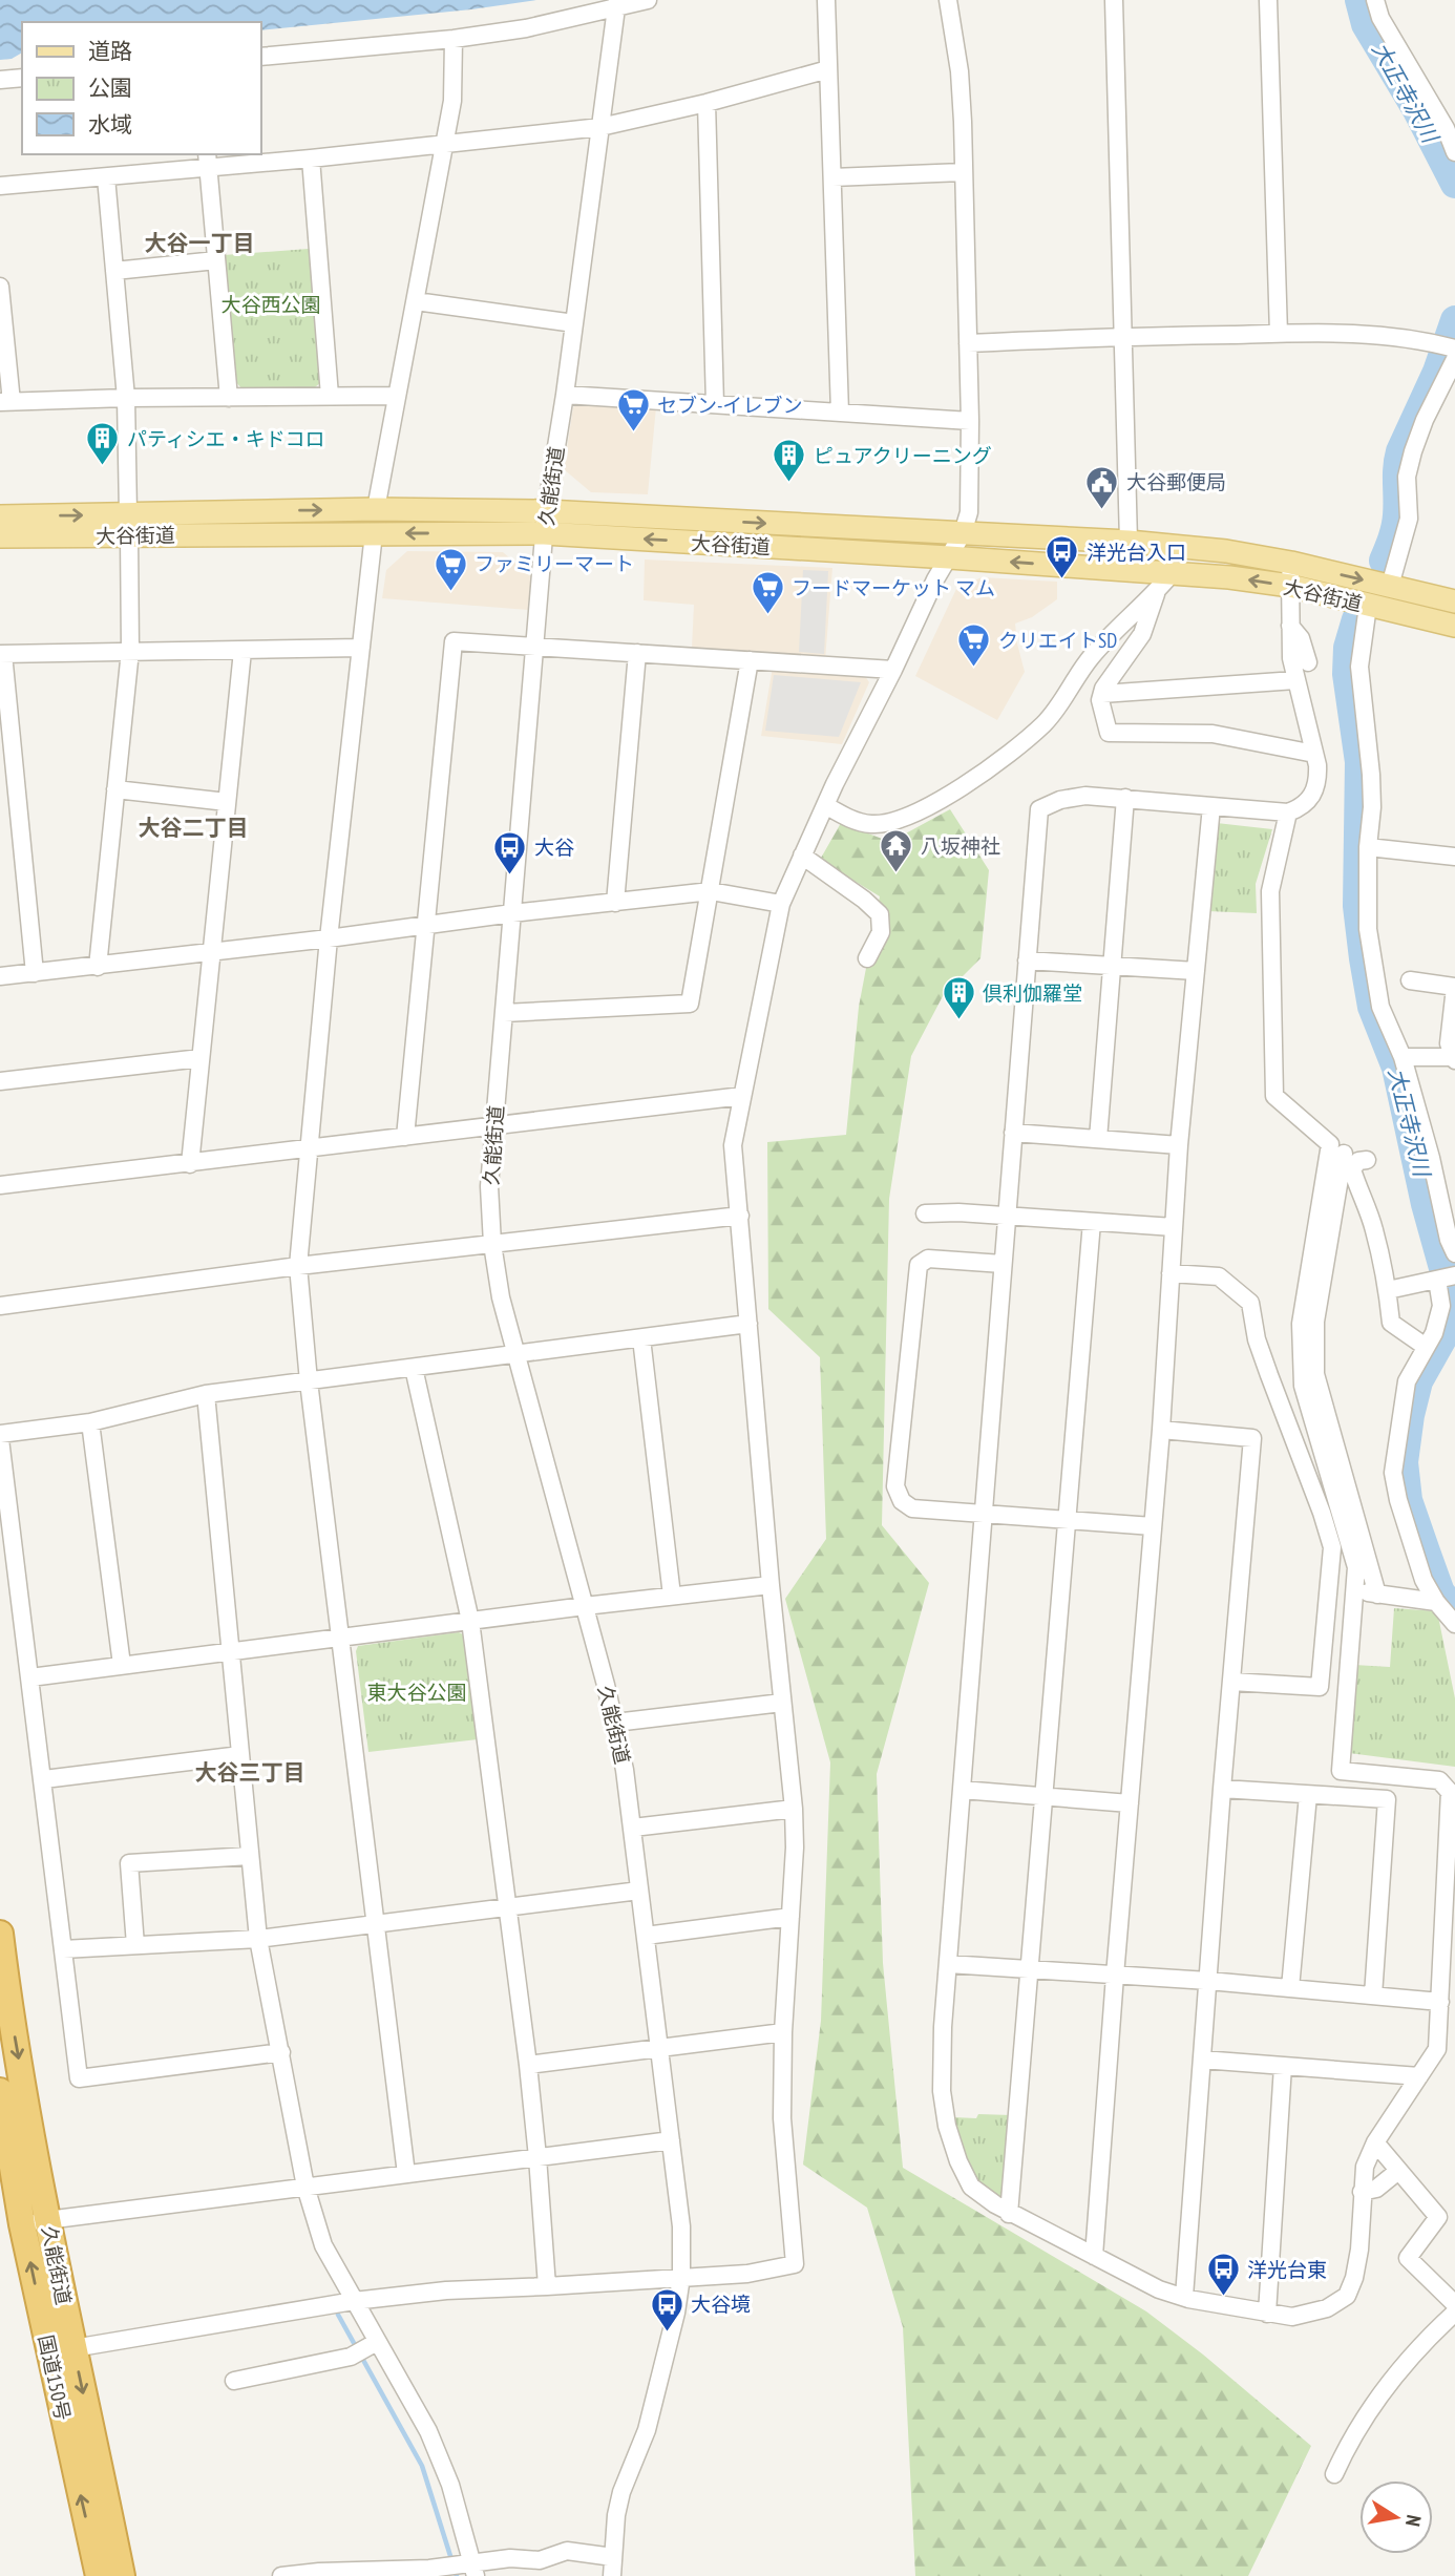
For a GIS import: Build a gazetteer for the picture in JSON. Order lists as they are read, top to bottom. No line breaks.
{"streets":{"highway":["久能街道","国道150号"],"main road":["大谷街道"]},"crossings":[["久能街道","大谷街道"],["久能街道","国道150号"]],"one_way":["国道150号"],"districts":["大谷一丁目","大谷二丁目","大谷三丁目"],"water":["大正寺沢川"],"parks":["大谷西公園","東大谷公園"],"places":{"supermarket":["セブン-イレブン","ファミリーマート","フードマーケット マム","クリエイトSD"],"building":["パティシエ・キドコロ","ピュアクリーニング","倶利伽羅堂"],"public building":["大谷郵便局"],"bus stop":["洋光台入口","大谷","洋光台東","大谷境"],"temple":["八坂神社"]},"legend":["道路","公園","水域"],"north":"right"}
